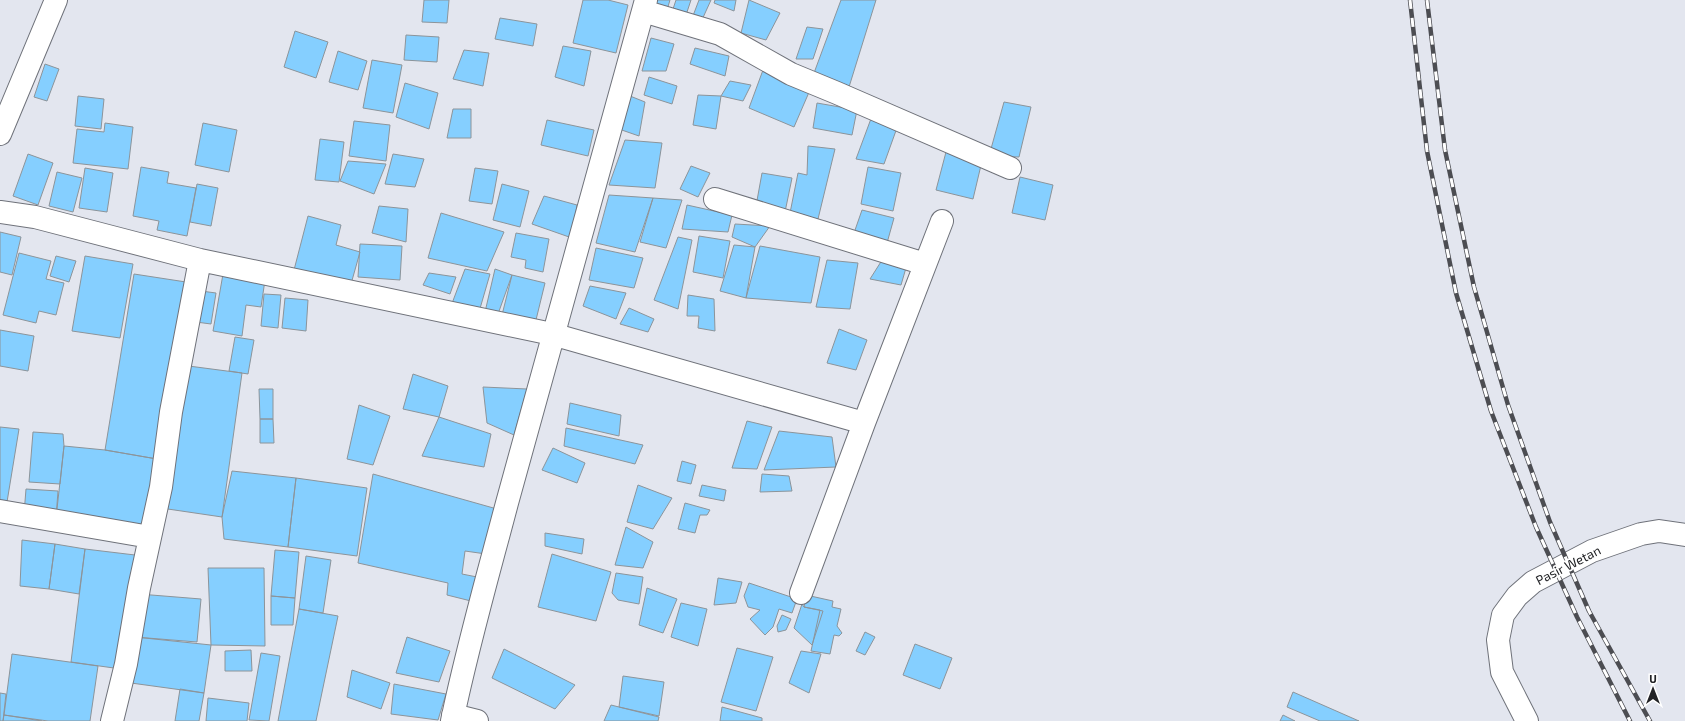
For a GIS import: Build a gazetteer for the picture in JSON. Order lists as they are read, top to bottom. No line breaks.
{"streets":{"street":["Pasir Wetan"]},"north":"top"}
